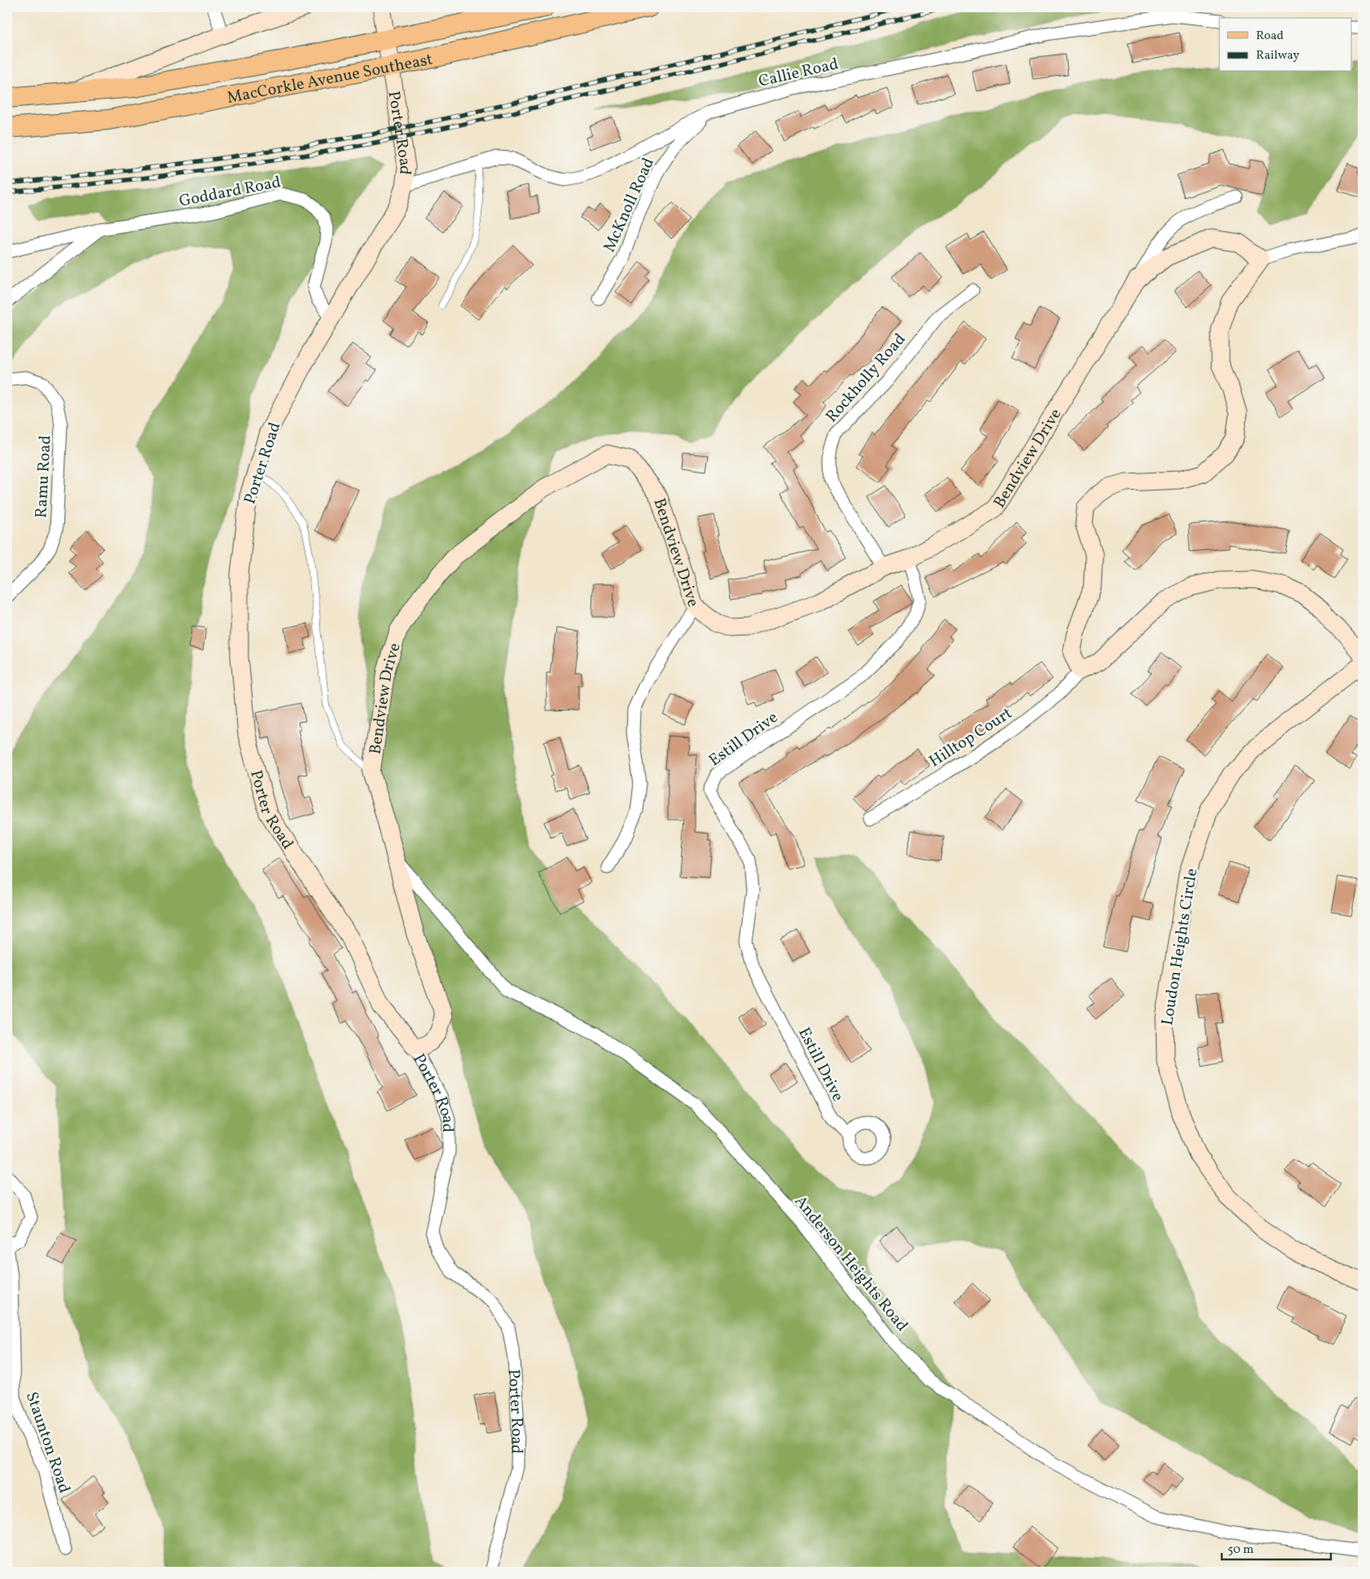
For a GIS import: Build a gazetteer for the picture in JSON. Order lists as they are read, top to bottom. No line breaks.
{"streets":{"main road":["MacCorkle Avenue Southeast"],"street":["Callie Road","Porter Road","Goddard Road","McKnoll Road","Rockholly Road","Bendview Drive","Ramu Road","Hilltop Court","Estill Drive","Loudon Heights Circle","Anderson Heights Road","Staunton Road"]},"crossings":[["Callie Road","Porter Road"],["Callie Road","McKnoll Road"],["MacCorkle Avenue Southeast","Porter Road"],["Porter Road","Goddard Road"],["Porter Road","Bendview Drive"],["Rockholly Road","Bendview Drive"],["Bendview Drive","Estill Drive"],["Bendview Drive","Anderson Heights Road"]],"legend":["Road","Railway"],"scale_bar":"50 m"}
